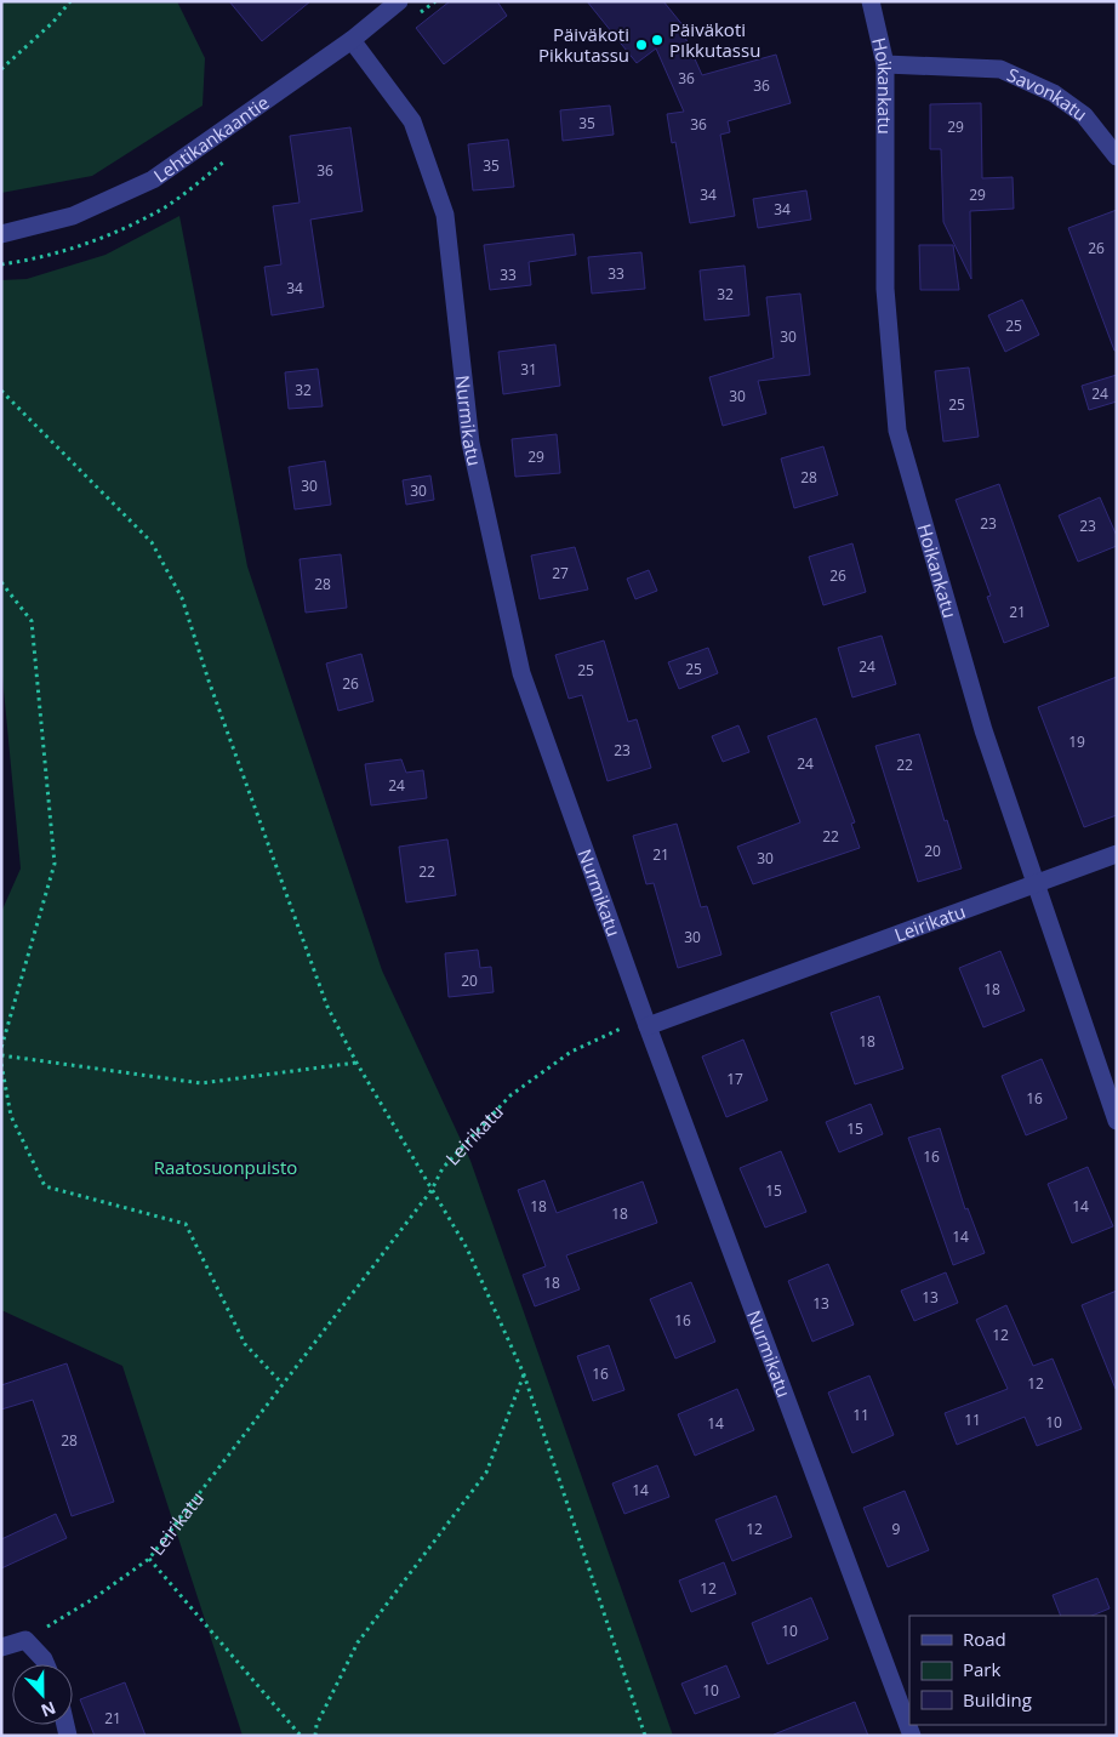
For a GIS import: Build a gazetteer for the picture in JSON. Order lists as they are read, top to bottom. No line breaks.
{"streets":{"street":["Hoikankatu","Savonkatu","Lehtikankaantie","Nurmikatu","Leirikatu"]},"crossings":[["Hoikankatu","Savonkatu"],["Hoikankatu","Leirikatu"],["Lehtikankaantie","Nurmikatu"],["Nurmikatu","Leirikatu"]],"parks":["Raatosuonpuisto"],"places":["Päiväkoti PIkkutassu","Päiväkoti Pikkutassu"],"house_numbers":["36","36","35","36","29","35","36","34","29","34","26","33","33","34","32","25","30","31","32","24","30","25","29","28","30","30","23","23","27","26","28","21","24","25","25","26","19","23","24","22","24","22","20","21","30","22","30","20","18","18","17","16","15","16","15","18","14","18","14","18","13","13","16","12","16","12","11","11","10","14","28","14","12","9","12","10","10","21"],"legend":["Road","Park","Building"],"north":"bottom"}
